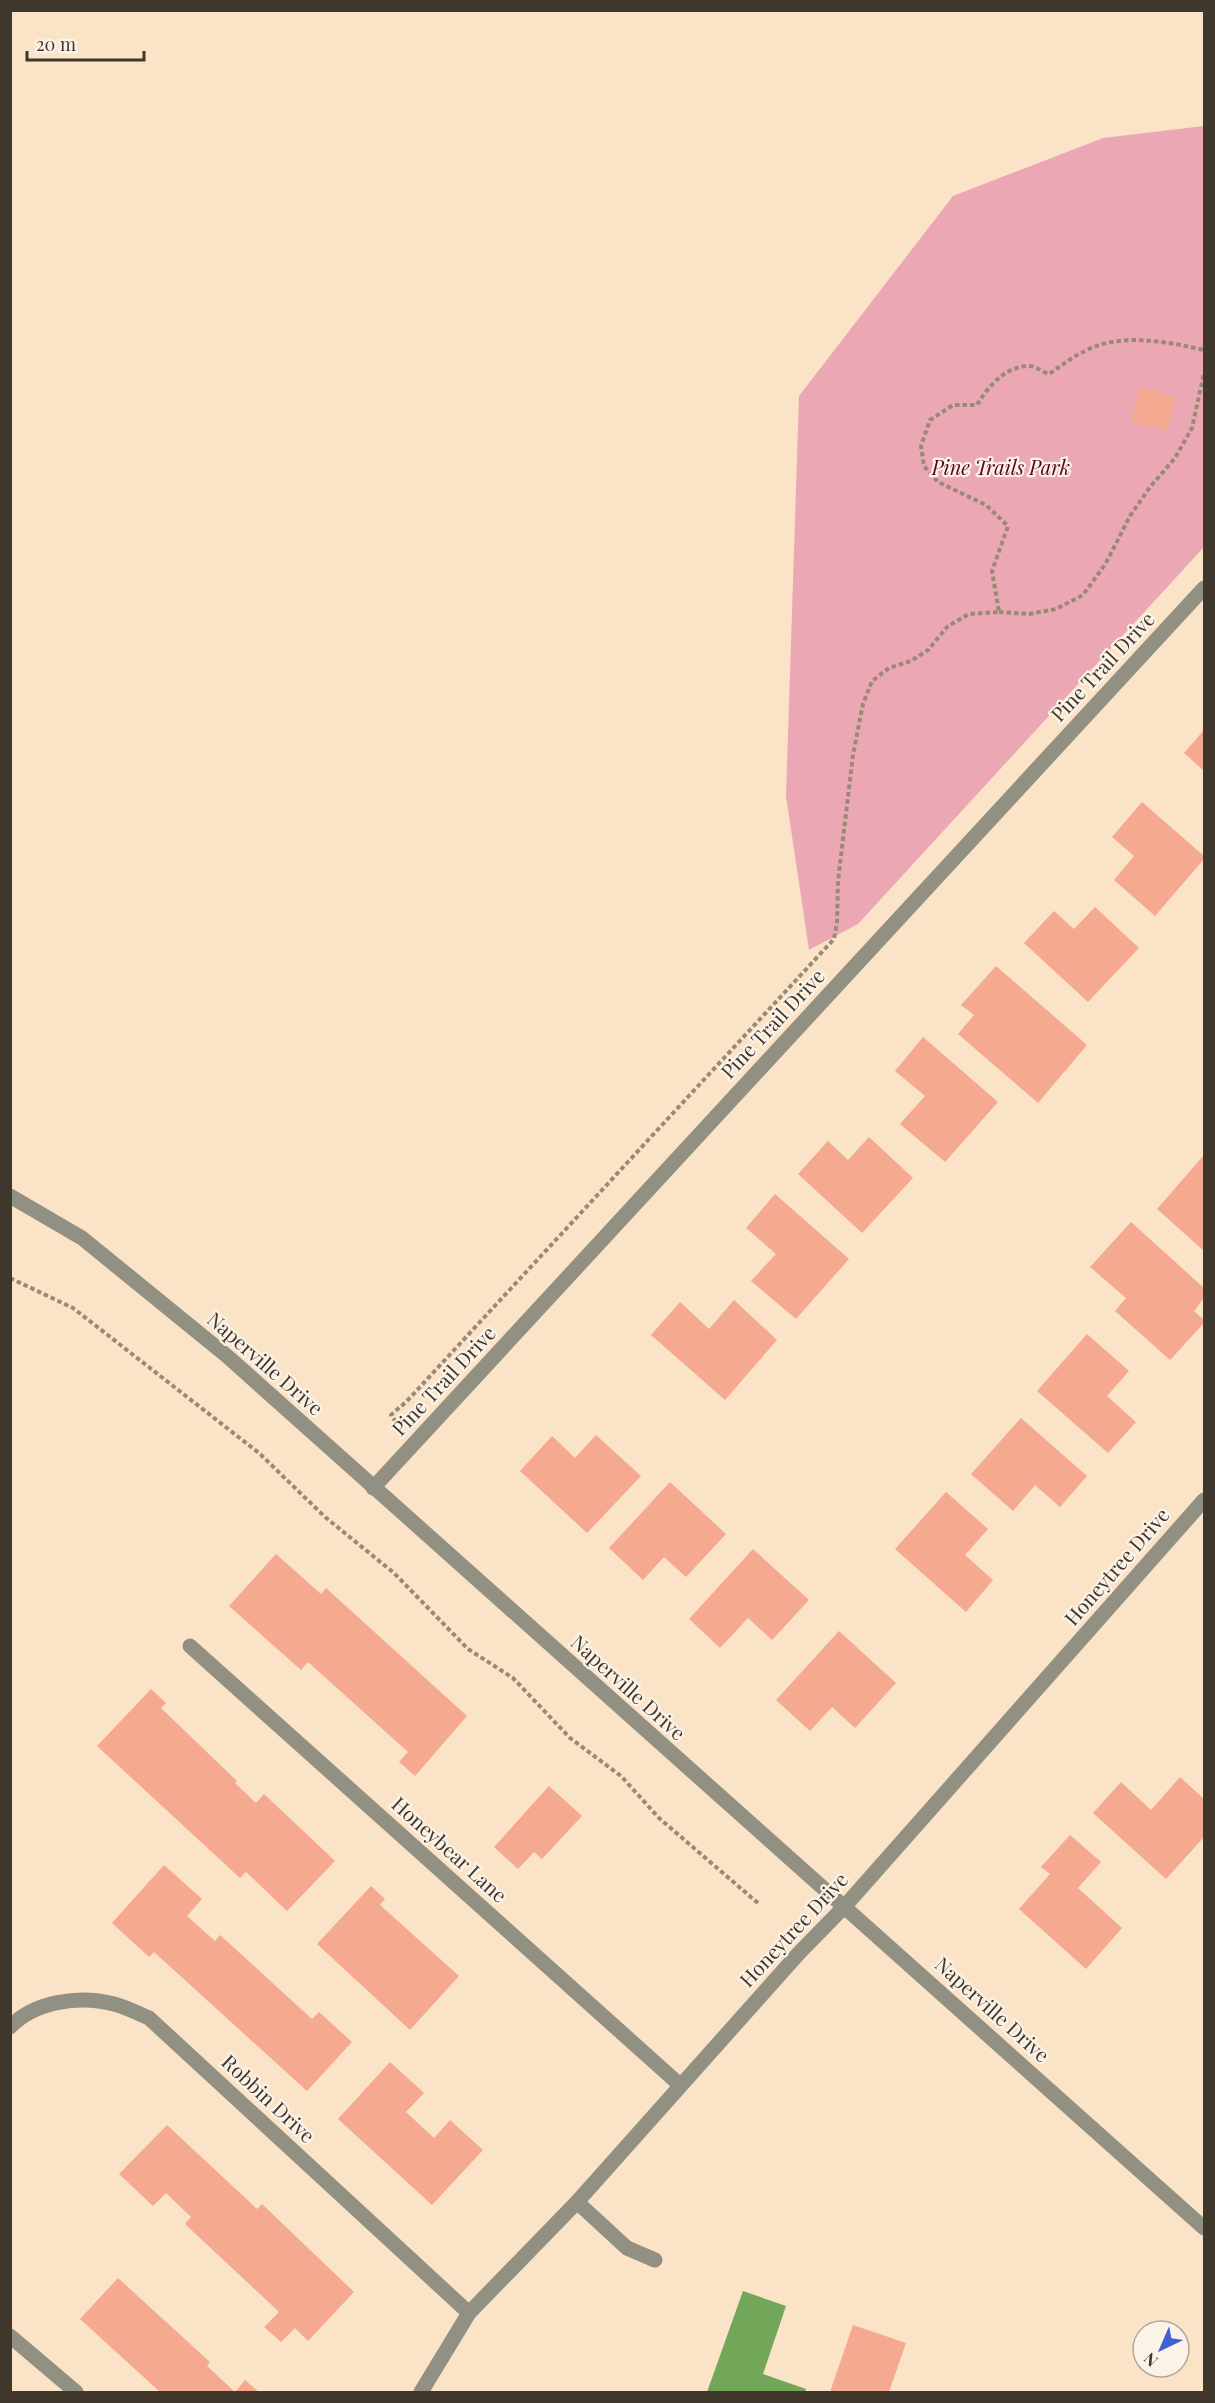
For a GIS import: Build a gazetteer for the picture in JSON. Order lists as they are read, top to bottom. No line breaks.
{"streets":{"street":["Pine Trail Drive","Naperville Drive","Honeytree Drive","Honeybear Lane","Robbin Drive"]},"crossings":[["Pine Trail Drive","Naperville Drive"],["Naperville Drive","Honeytree Drive"],["Honeytree Drive","Honeybear Lane"],["Honeytree Drive","Robbin Drive"]],"parks":["Pine Trails Park"],"scale_bar":"20 m","north":"bottom left"}
